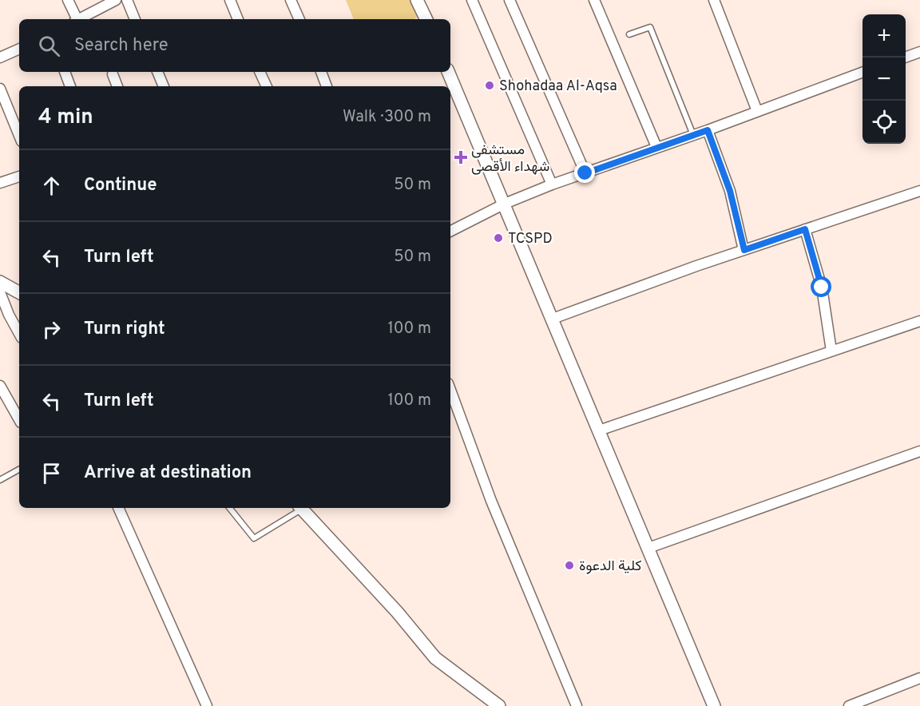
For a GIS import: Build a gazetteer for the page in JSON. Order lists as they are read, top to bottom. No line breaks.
{"places":{"other":["Shohadaa Al-Aqsa","TCSPD","كلية الدعوة"],"health":["مستشفى شهداء الأقصى"]},"page":{"map_buttons":["+","−"],"search":"Search here","heading":["4 min","Walk · 300 m"],"list":[["Continue","50 m"],["Turn left","50 m"],["Turn right","100 m"],["Turn left","100 m"],"Arrive at destination"]}}
